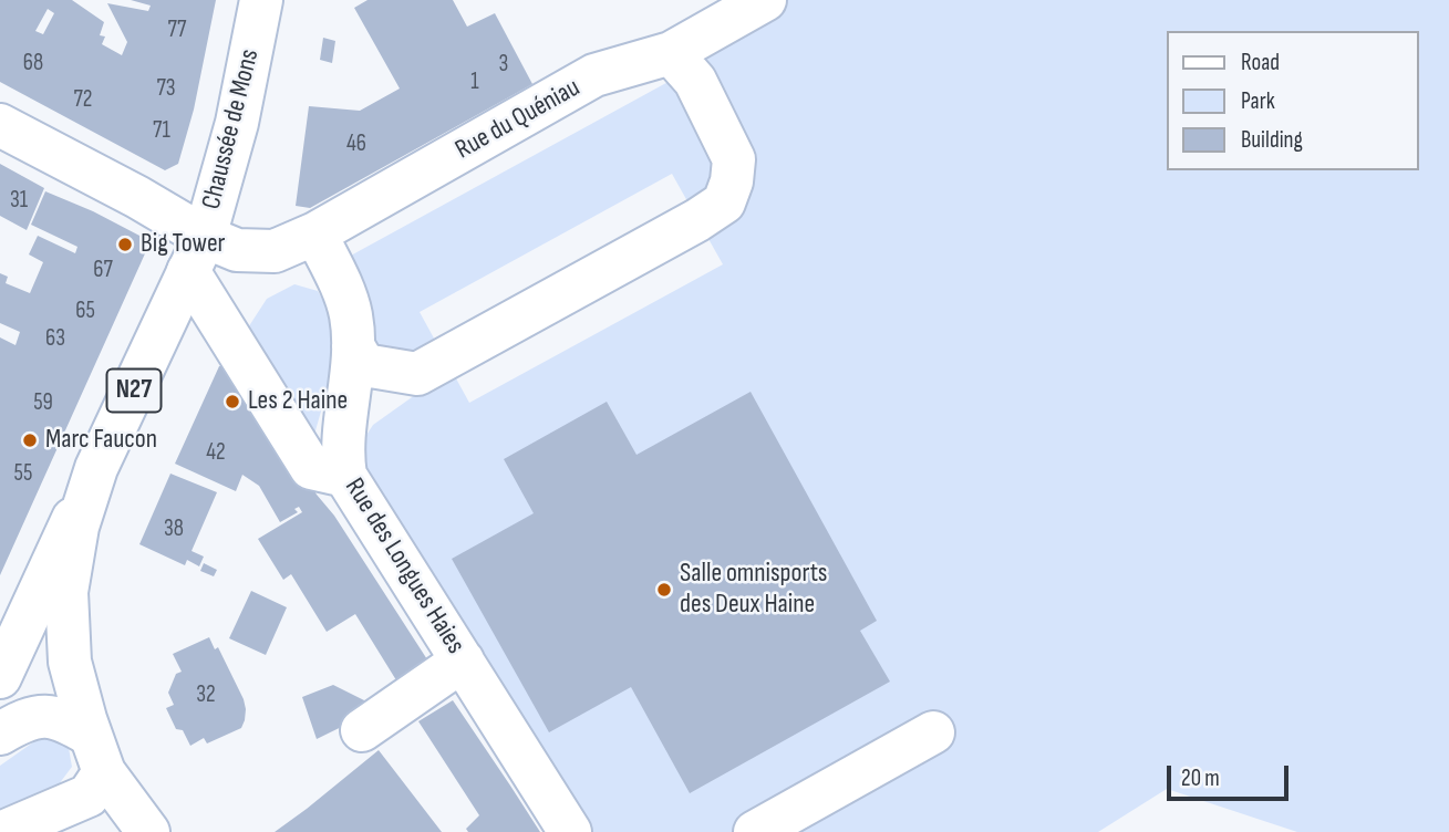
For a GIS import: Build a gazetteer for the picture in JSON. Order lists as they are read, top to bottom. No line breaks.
{"streets":{"street":["Rue du Quéniau","Chaussée de Mons","N27","Rue des Longues Haies"]},"crossings":[["Rue du Quéniau","Chaussée de Mons"],["Rue du Quéniau","Rue des Longues Haies"]],"places":["Big Tower","Les 2 Haine","Marc Faucon","Salle omnisports des Deux Haine"],"house_numbers":["77","68","3","1","73","72","71","46","31","67","65","63","59","42","55","38","32"],"legend":["Road","Park","Building"],"scale_bar":"20 m"}
